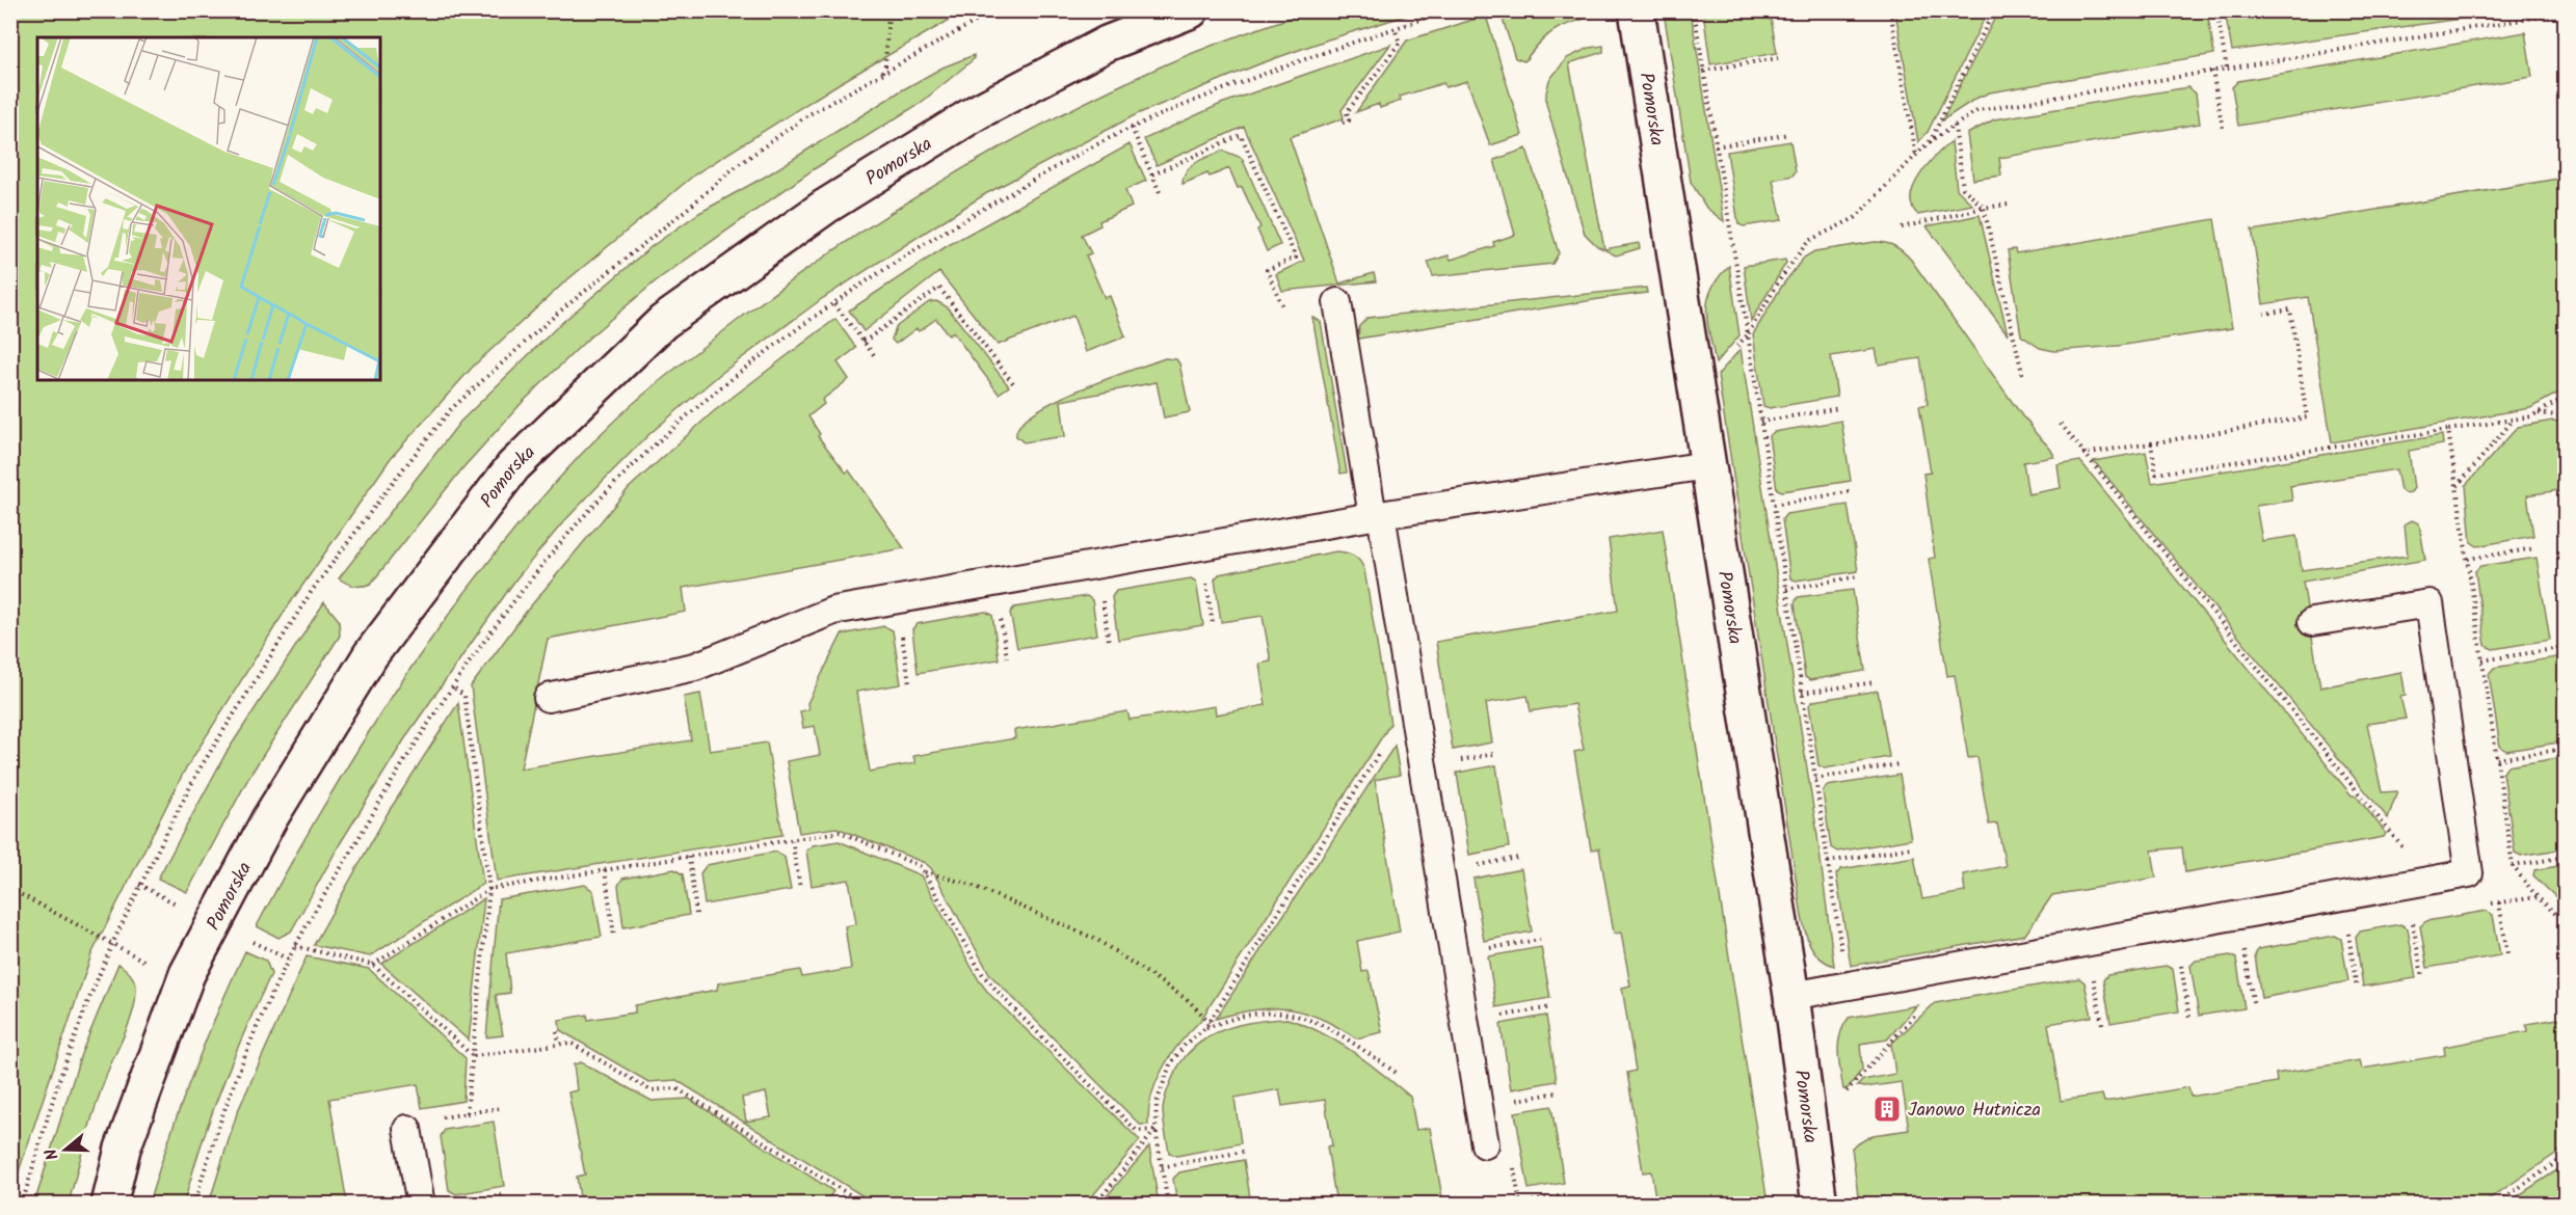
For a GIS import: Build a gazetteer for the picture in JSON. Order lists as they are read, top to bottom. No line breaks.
{"streets":{"main road":["Pomorska"]},"places":{"building":["Janowo Hutnicza"]},"north":"left"}
